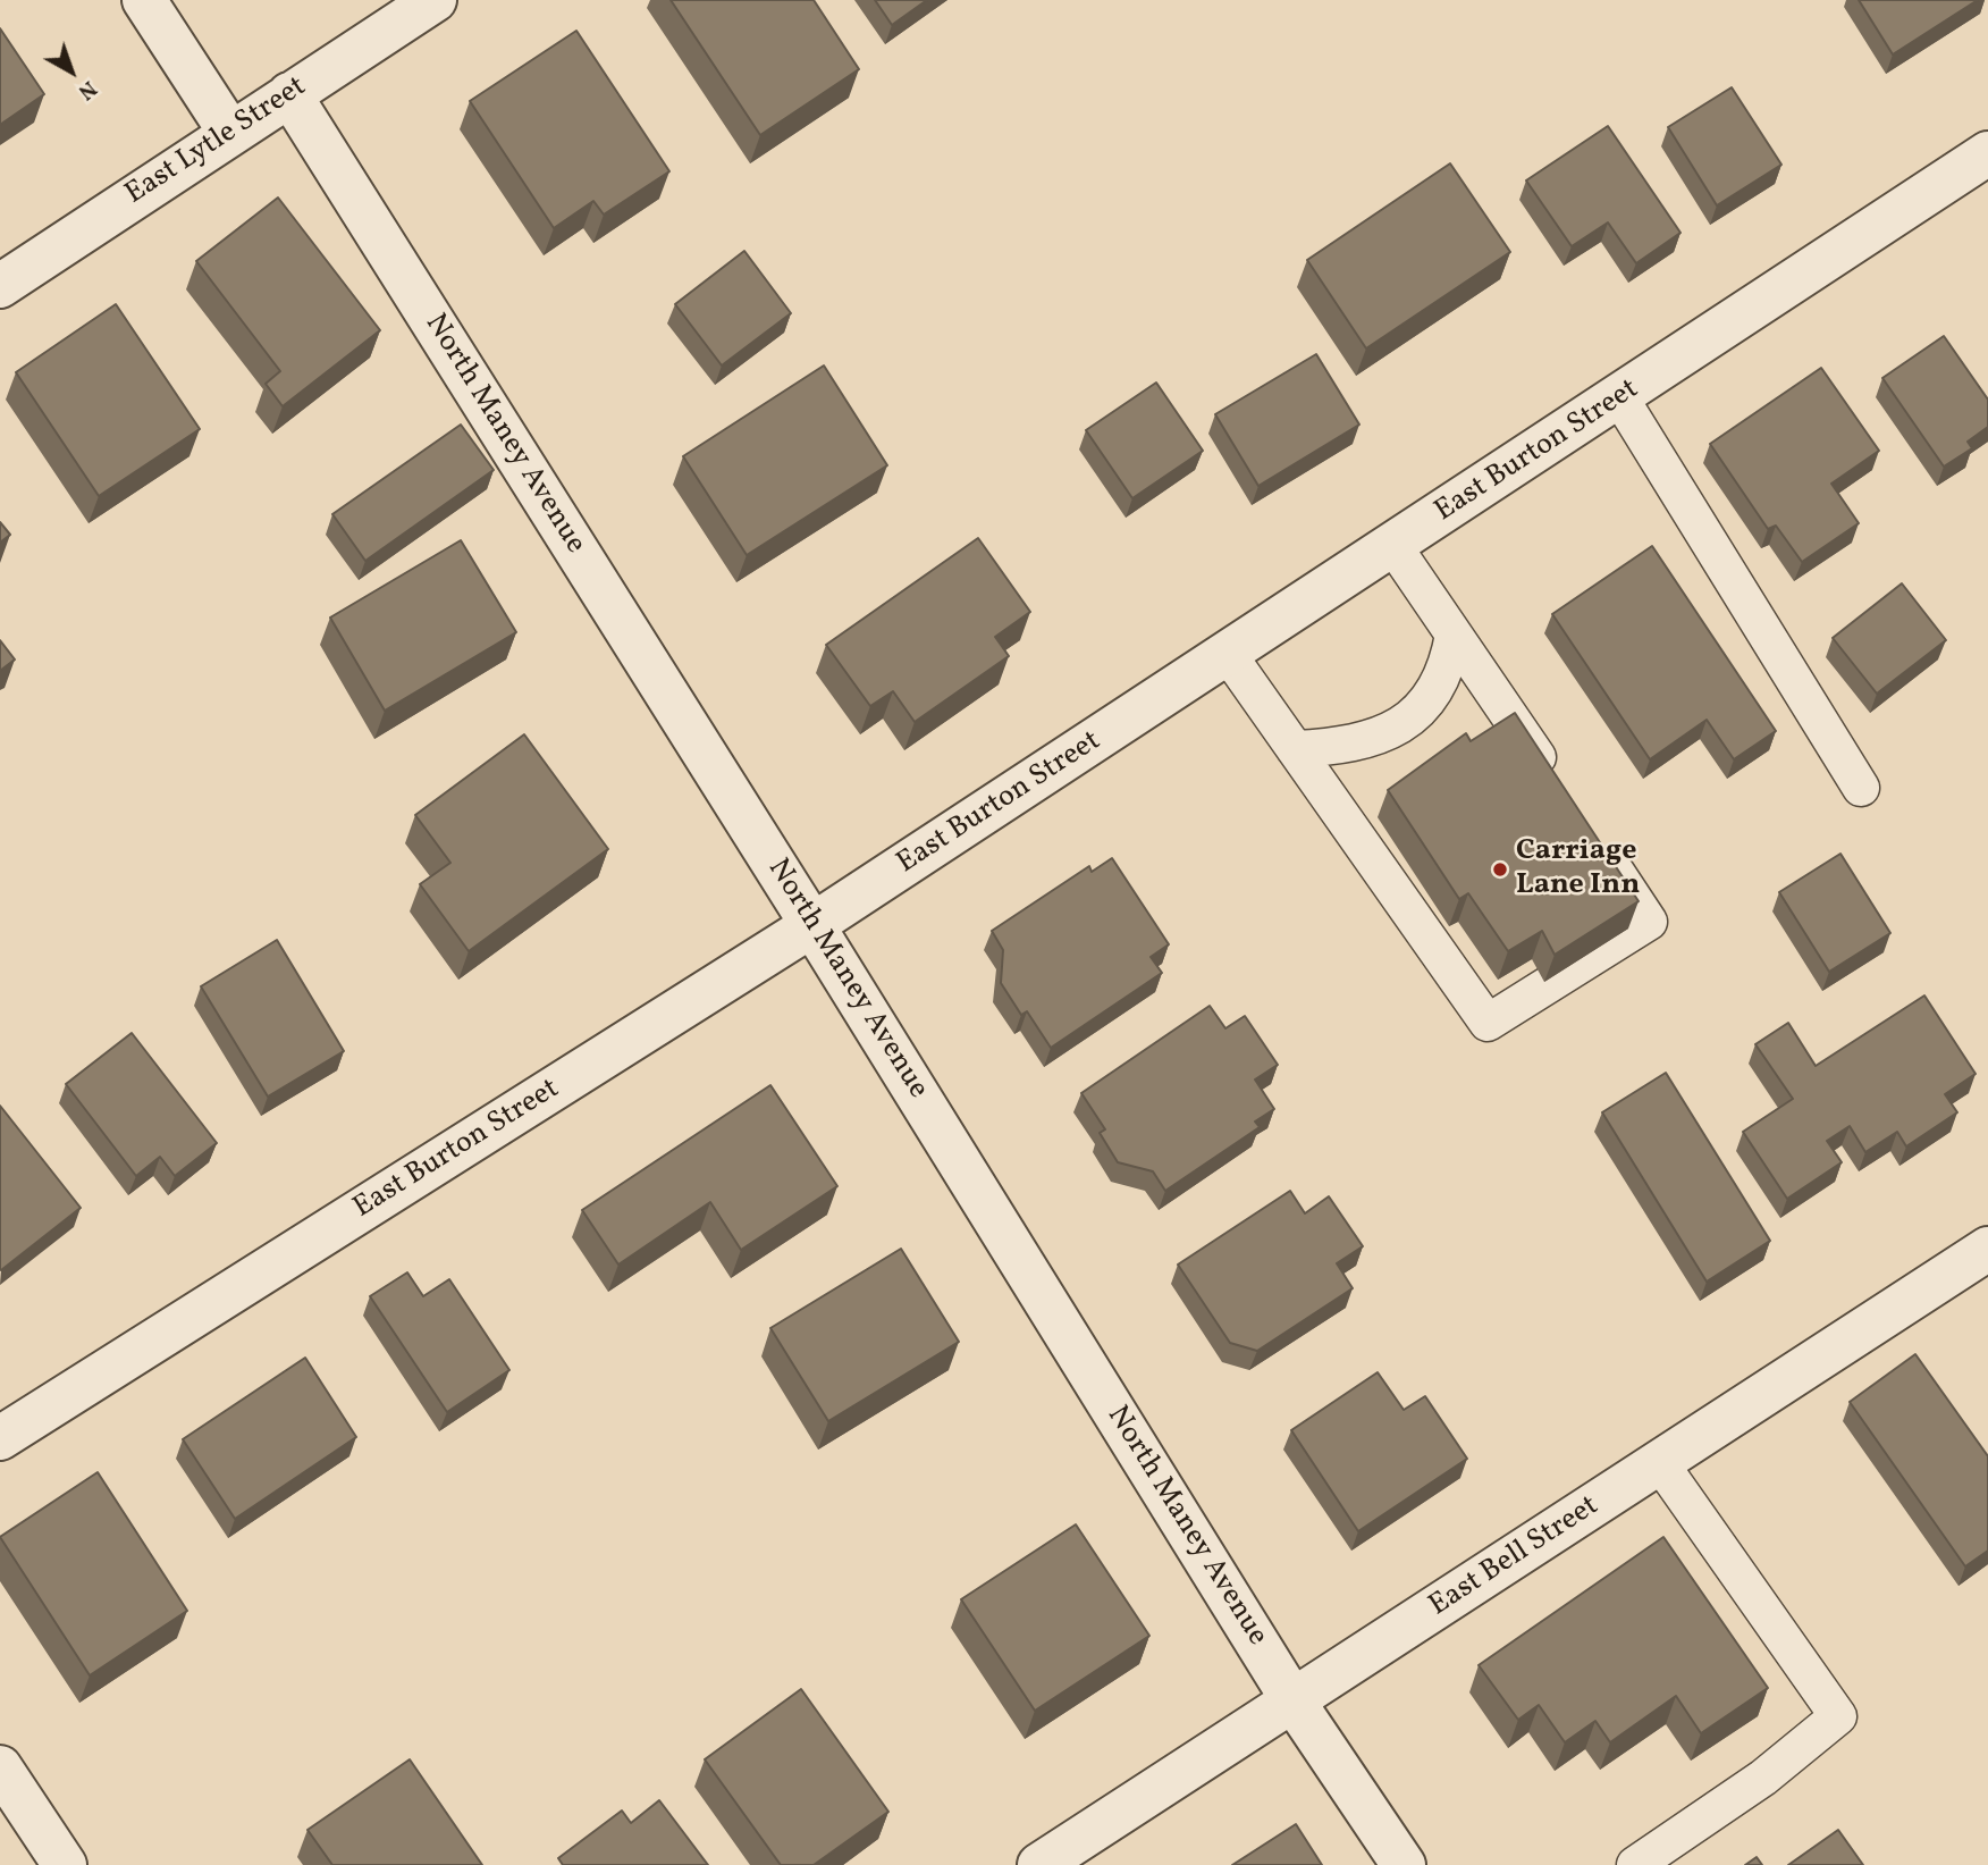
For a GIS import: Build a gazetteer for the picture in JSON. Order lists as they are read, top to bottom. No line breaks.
{"streets":{"street":["East Lytle Street","North Maney Avenue","East Burton Street","East Bell Street"]},"crossings":[["East Lytle Street","North Maney Avenue"],["North Maney Avenue","East Burton Street"],["North Maney Avenue","East Bell Street"]],"places":["Carriage Lane Inn"],"north":"bottom right"}
